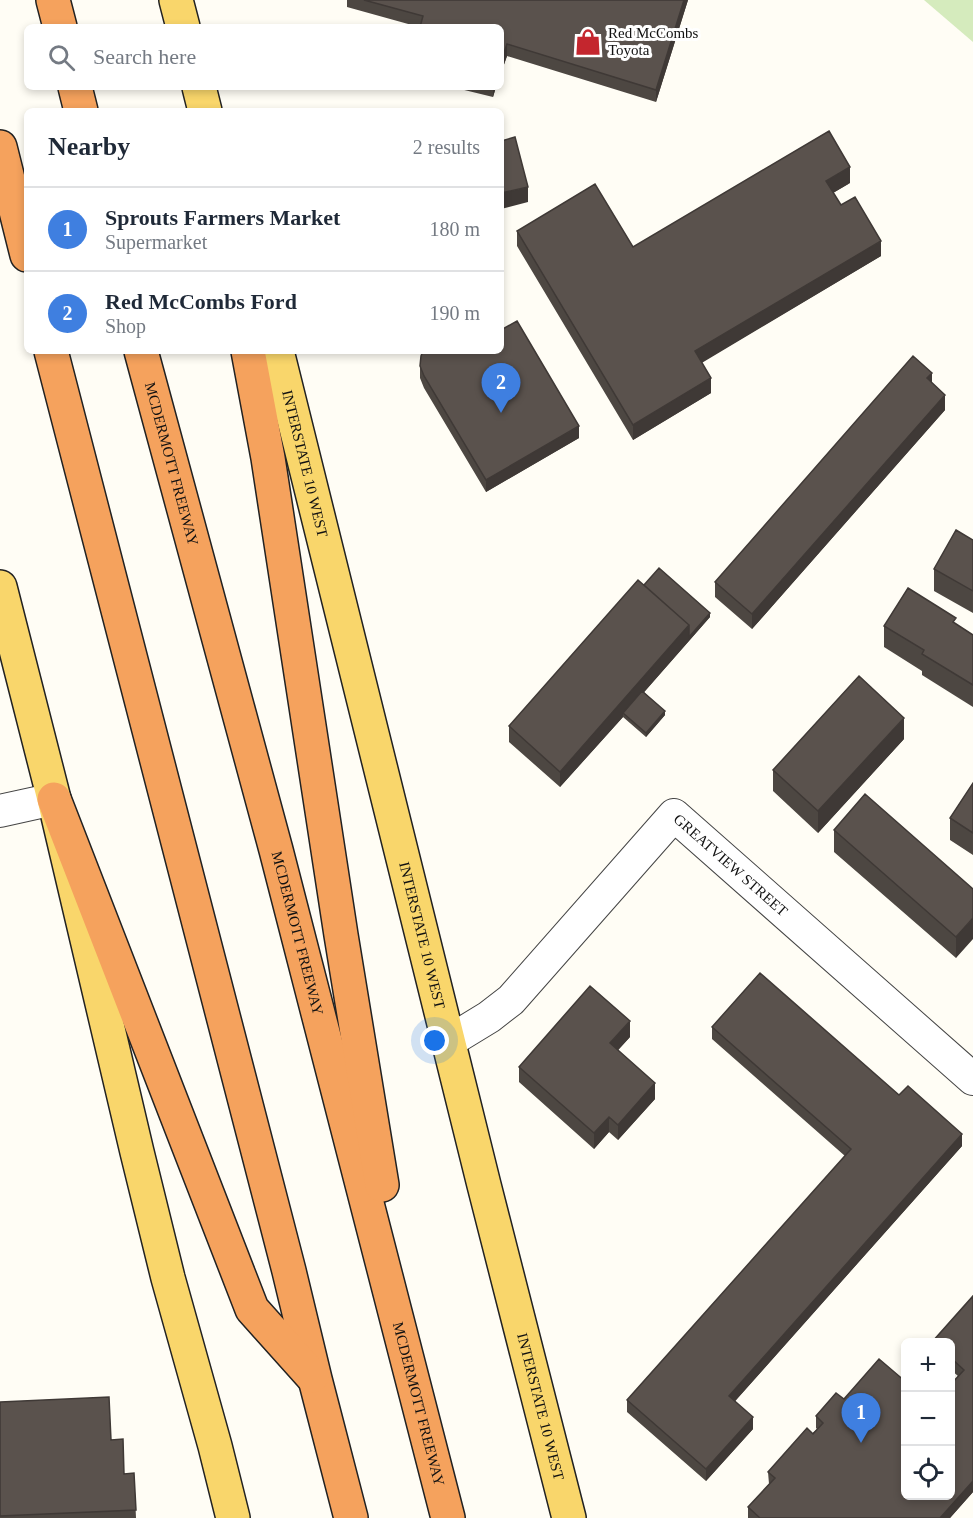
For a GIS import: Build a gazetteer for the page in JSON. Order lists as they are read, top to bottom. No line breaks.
{"streets":{"highway":["MCDERMOTT FREEWAY"],"main road":["INTERSTATE 10 WEST"],"street":["GREATVIEW STREET"]},"crossings":[["INTERSTATE 10 WEST","GREATVIEW STREET"]],"places":{"shop":["Red McCombs Toyota"]},"page":{"search":"Search here","heading":["Nearby","2 results"],"list":[{"mark":"1","name":"Sprouts Farmers Market","note":"Supermarket","value":"180 m"},{"mark":"2","name":"Red McCombs Ford","note":"Shop","value":"190 m"}],"pins":["2","1"],"map_buttons":["+","−"]}}
